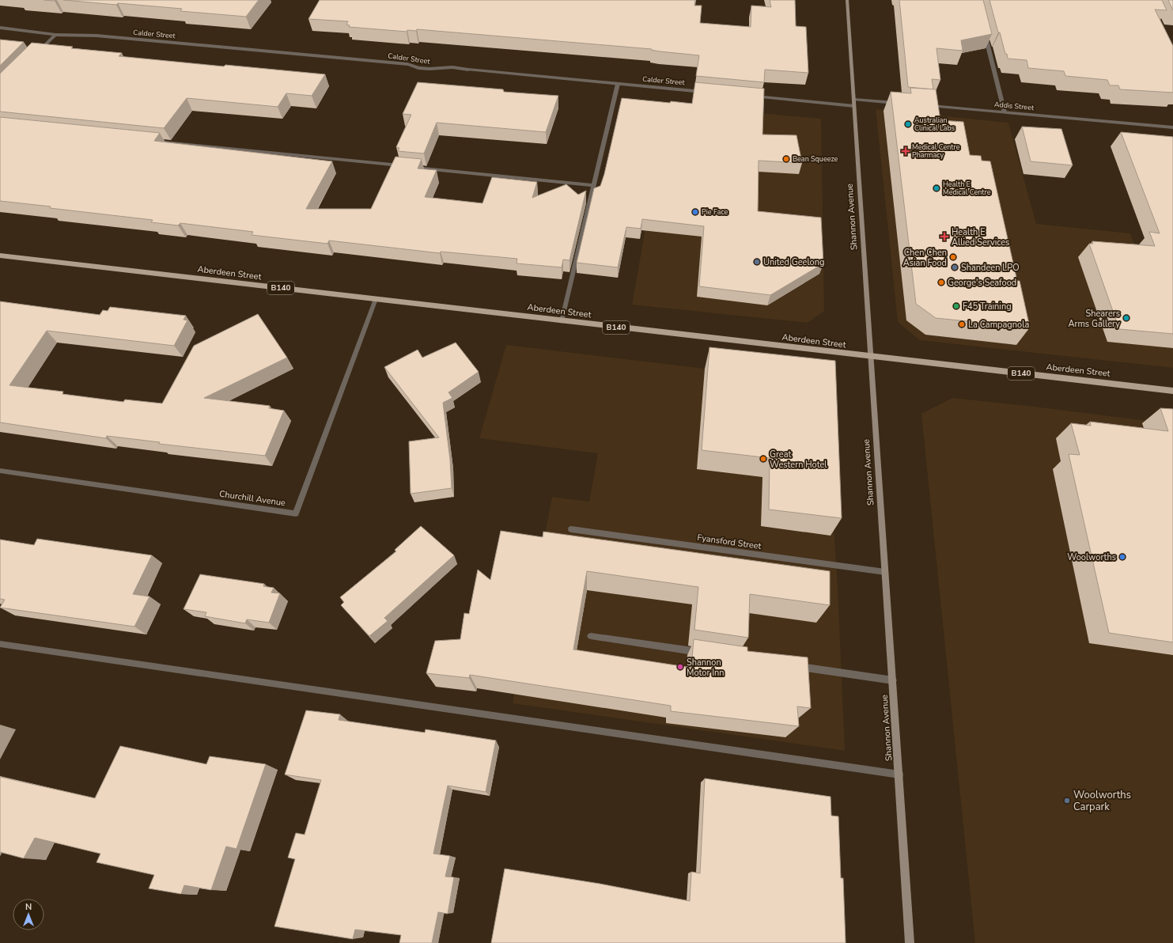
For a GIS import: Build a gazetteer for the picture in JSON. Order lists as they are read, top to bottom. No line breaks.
{"streets":{"main road":["Shannon Avenue","Aberdeen Street","B140"],"street":["Calder Street","Addis Street","Churchill Avenue","Fyansford Street"]},"crossings":[["Shannon Avenue","Aberdeen Street"],["Shannon Avenue","Fyansford Street"],["Aberdeen Street","Churchill Avenue"]],"places":{"other":["Australian Clinical Labs","Bean Squeeze","Health E Medical Centre","Pie Face","Chen Chen Asian Food","United Geelong","Shandeen LPO","George's Seafood","F45 Training","Shearers Arms Gallery","La Campagnola","Great Western Hotel","Woolworths","Shannon Motor Inn","Woolworths Carpark"],"health":["Medical Centre Pharmacy","Health E Allied Services"]},"north":"top"}
